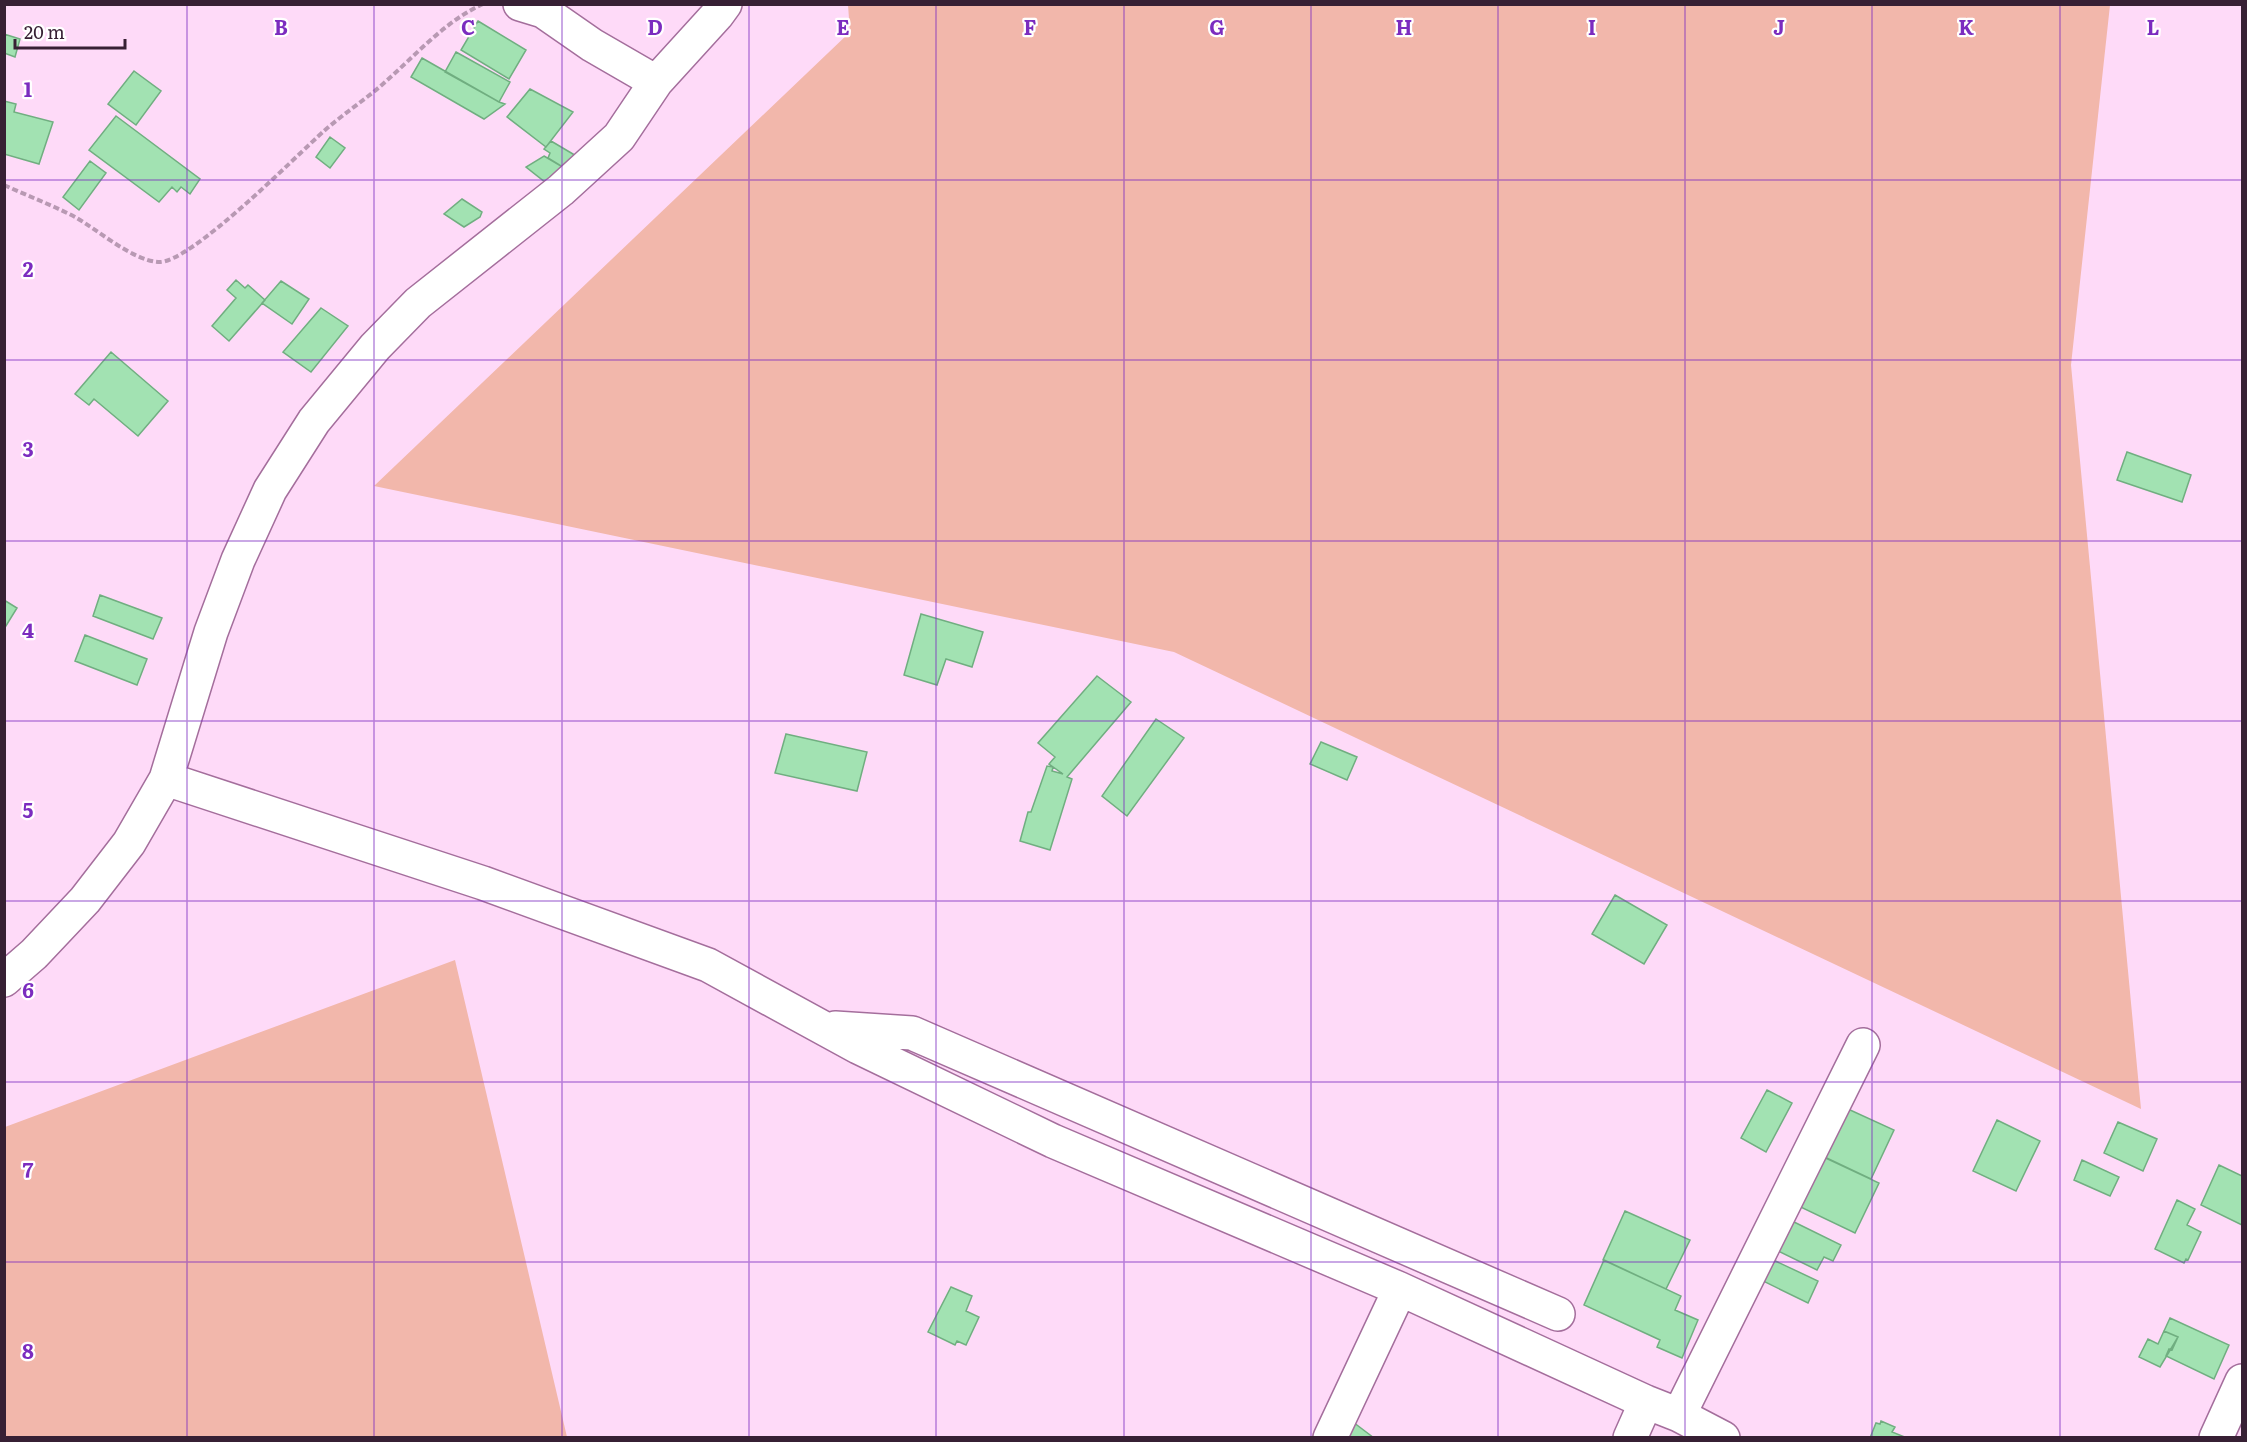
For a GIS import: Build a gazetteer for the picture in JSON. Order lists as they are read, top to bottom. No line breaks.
{"scale_bar":"20 m","grid":{"columns":["B","C","D","E","F","G","H","I","J","K","L"],"rows":["1","2","3","4","5","6","7","8"]}}
